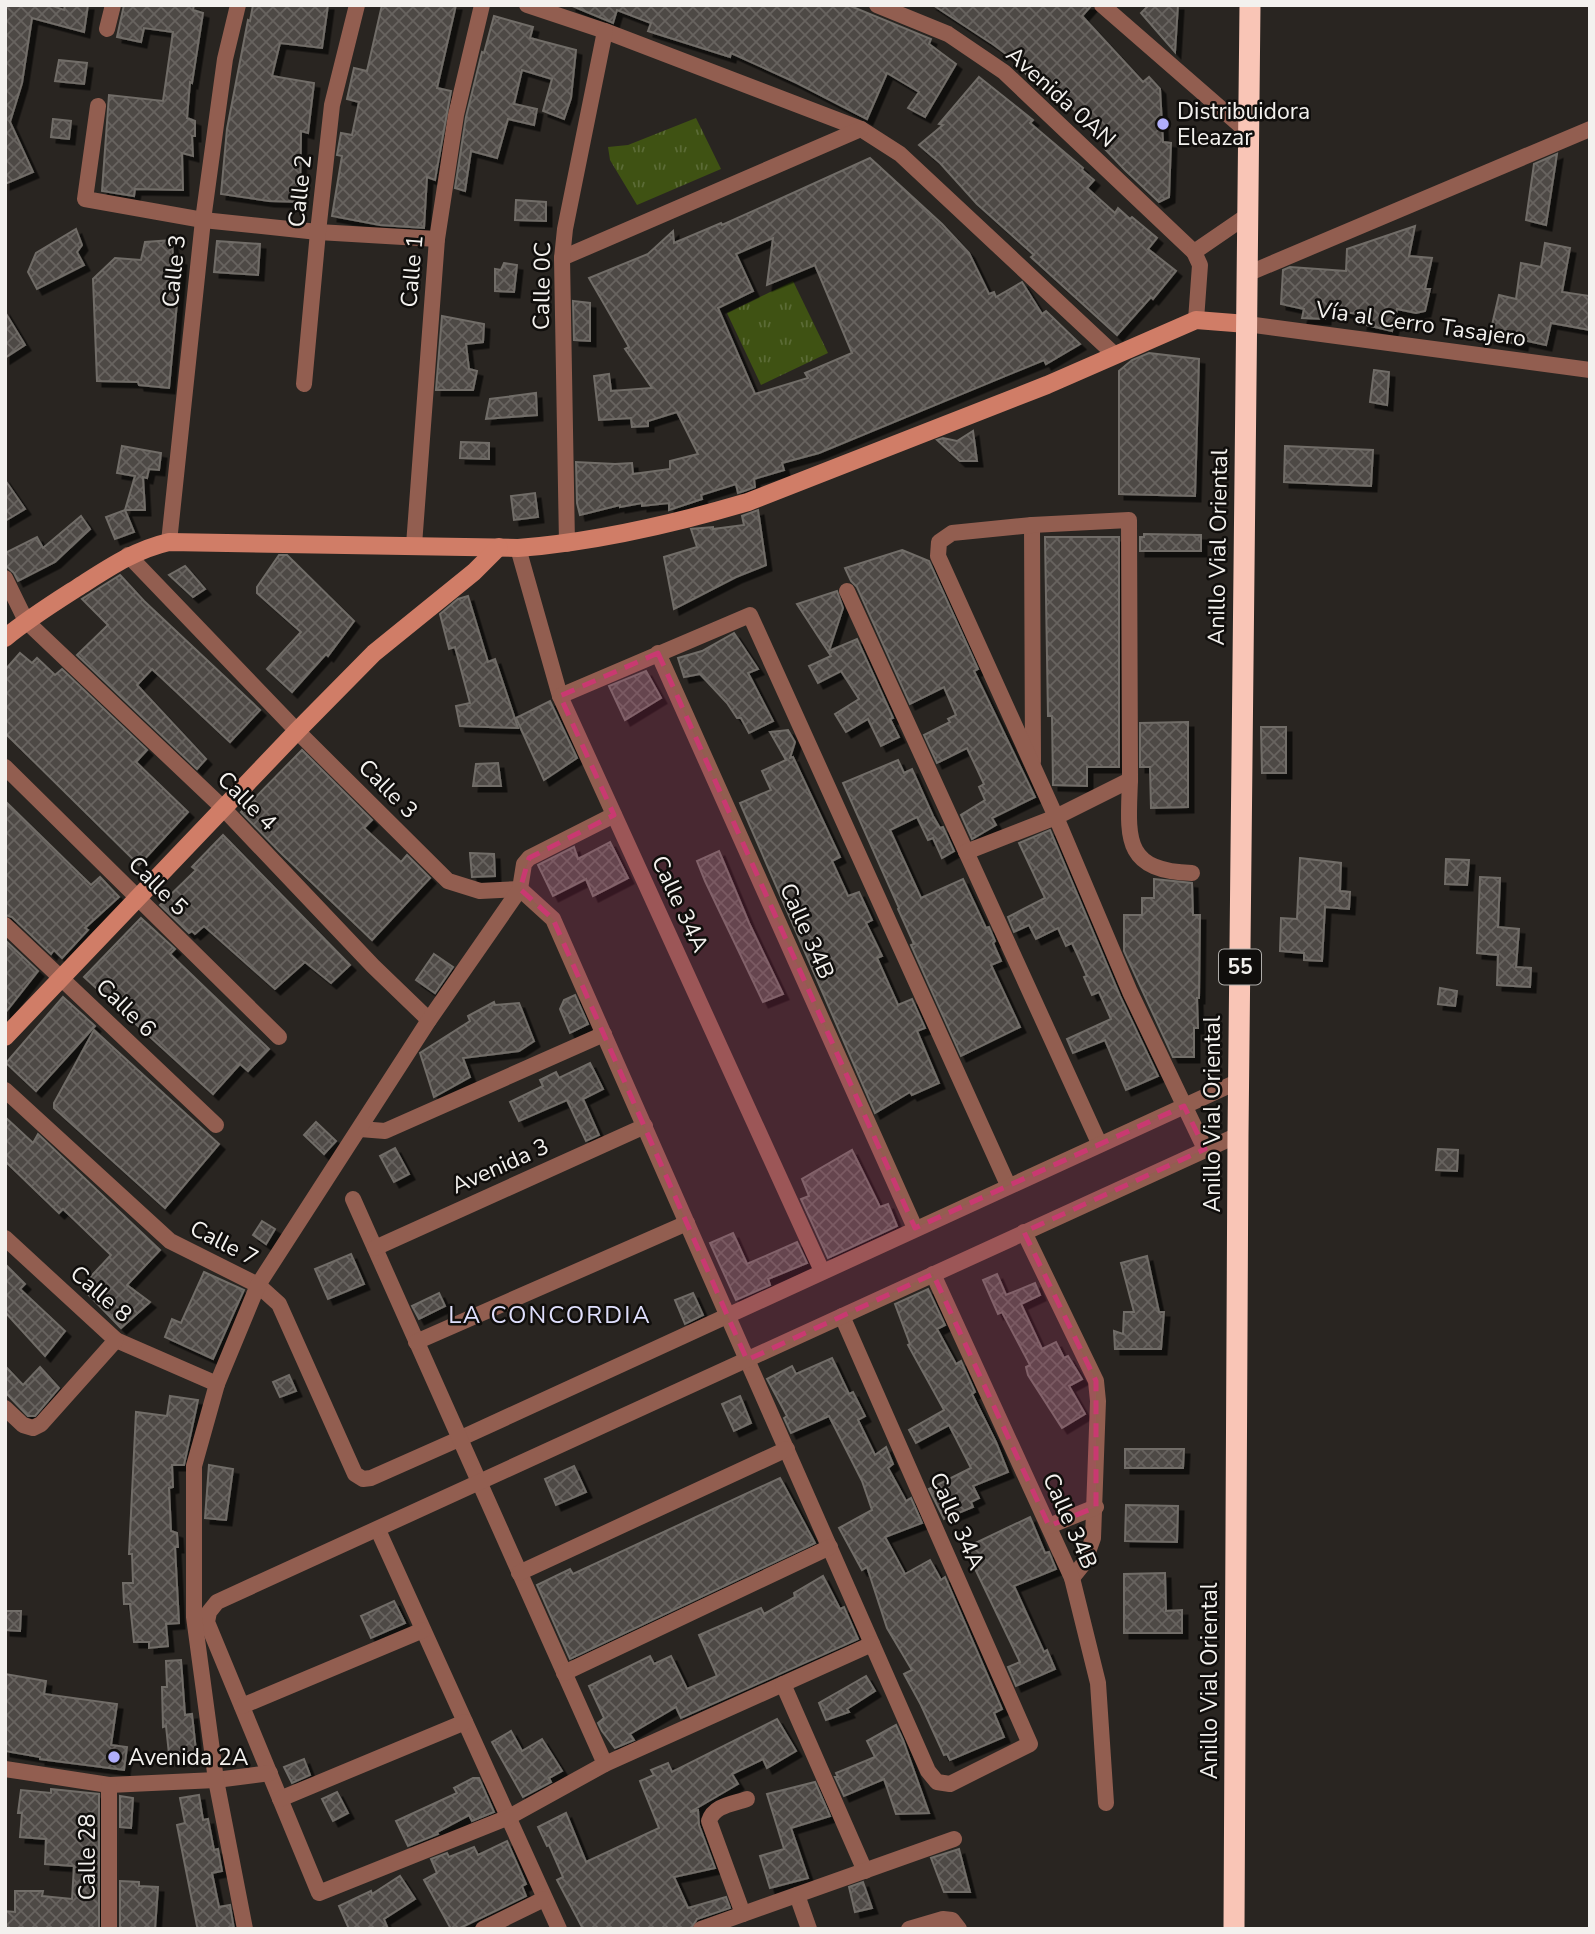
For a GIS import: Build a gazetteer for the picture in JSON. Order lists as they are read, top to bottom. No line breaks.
{"streets":{"highway":["Anillo Vial Oriental","55"],"street":["Avenida 0AN","Calle 2","Calle 3","Calle 1","Calle 0C","Vía al Cerro Tasajero","Calle 4","Calle 5","Calle 34A","Calle 34B","Calle 6","Avenida 3","Calle 7","Calle 8","Calle 28"]},"crossings":[["Vía al Cerro Tasajero","Anillo Vial Oriental"]],"districts":["LA CONCORDIA"],"places":["Distribuidora Eleazar","Avenida 2A"]}
